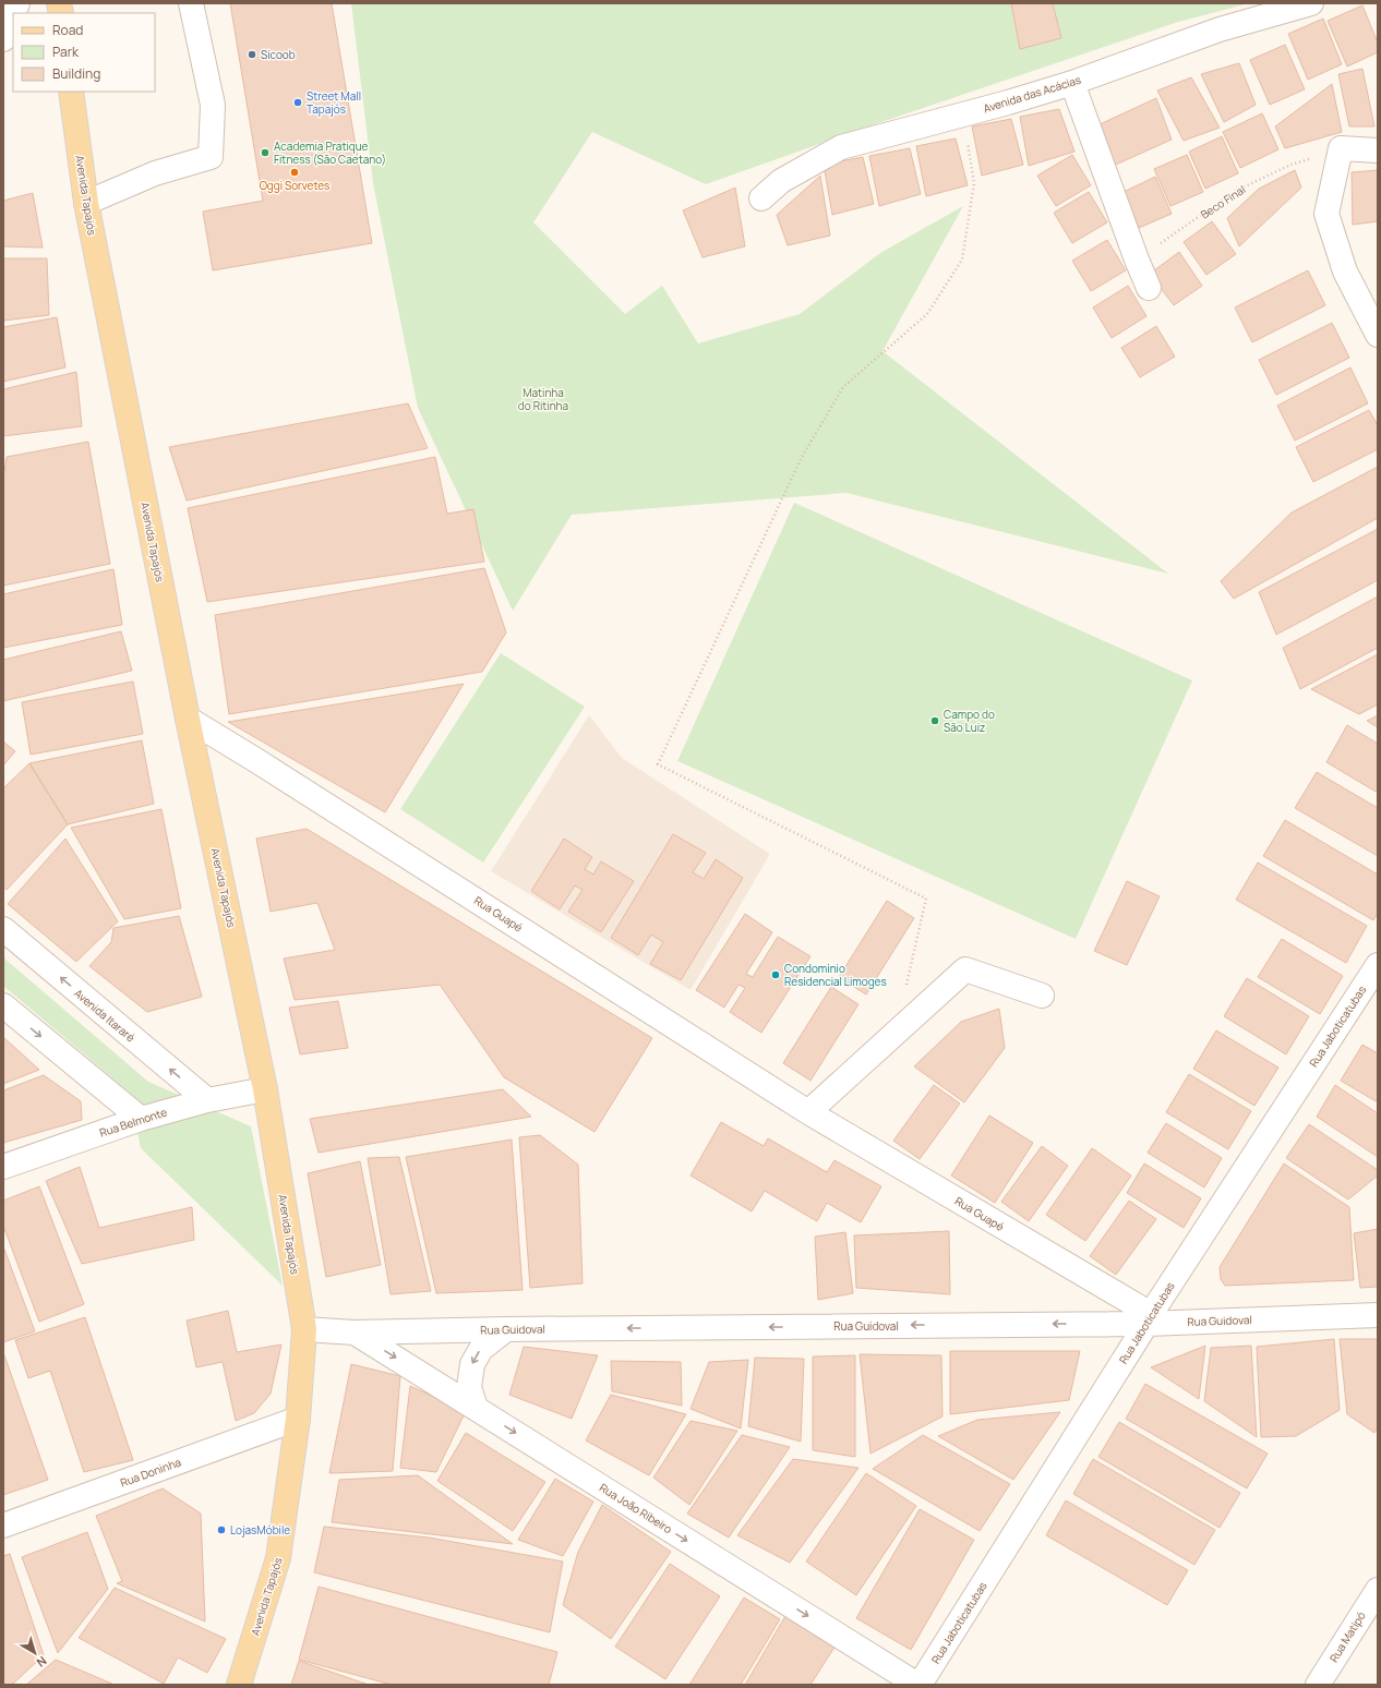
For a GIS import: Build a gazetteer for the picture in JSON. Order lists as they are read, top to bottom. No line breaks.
{"streets":{"main road":["Avenida Tapajós"],"street":["Avenida das Acácias","Rua Guapé","Avenida Itararé","Rua Jaboticatubas","Rua Belmonte","Rua Guidoval","Rua Doninha","Rua João Ribeiro","Rua Matipó"],"path":["Beco Final"]},"crossings":[["Avenida Tapajós","Rua Guapé"],["Avenida Tapajós","Rua Belmonte"],["Avenida Tapajós","Rua Guidoval"],["Avenida Tapajós","Rua Doninha"],["Rua Guapé","Rua Jaboticatubas"],["Rua Guapé","Rua Guidoval"],["Avenida Itararé","Rua Belmonte"],["Rua Jaboticatubas","Rua Guidoval"],["Rua Jaboticatubas","Rua João Ribeiro"],["Rua Guidoval","Rua João Ribeiro"]],"one_way":["Rua Guidoval","Rua João Ribeiro"],"parks":["Matinha do Ritinha"],"places":["Sicoob","Street Mall Tapajós","Academia Pratique Fitness (São Caetano)","Oggi Sorvetes","Campo do São Luiz","Condominio Residencial Limoges","LojasMóbile"],"legend":["Road","Park","Building"],"north":"bottom right"}
